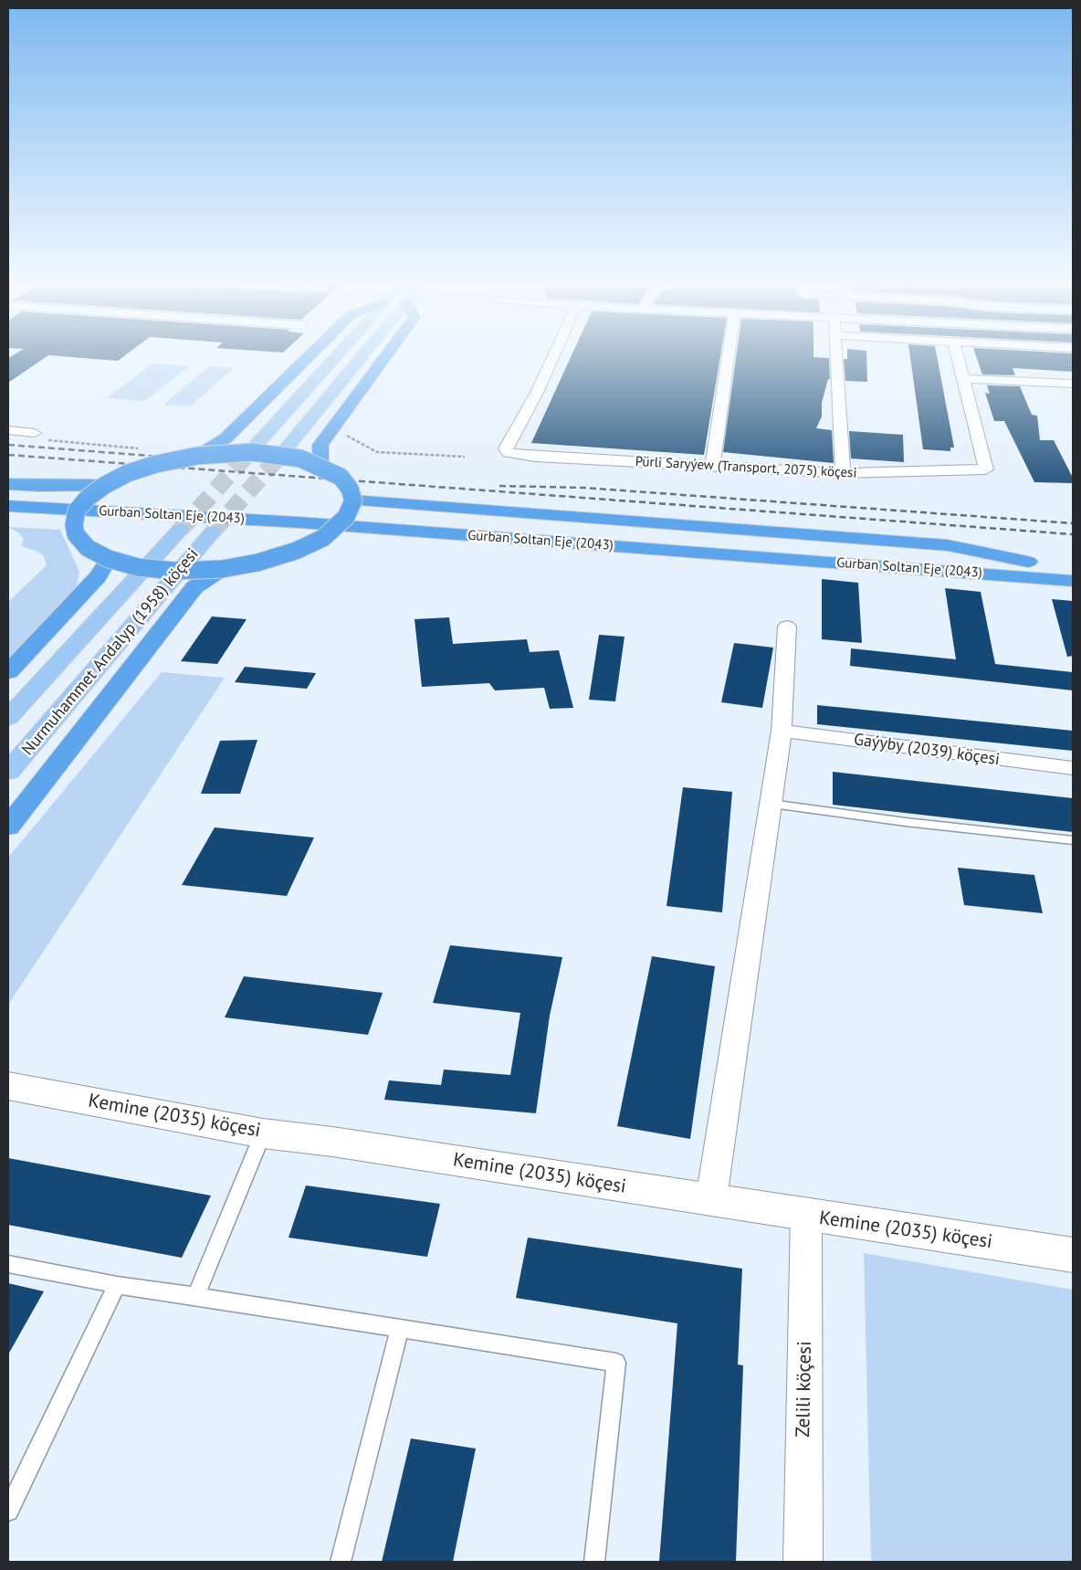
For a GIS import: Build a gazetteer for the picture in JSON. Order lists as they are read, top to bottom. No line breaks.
{"streets":{"highway":["Gurban Soltan Eje (2043)"],"main road":["Nurmuhammet Andalyp (1958) köçesi"],"street":["Pürli Saryýew (Transport, 2075) köçesi","Gaýyby (2039) köçesi","Kemine (2035) köçesi","Zelili köçesi"]},"crossings":[["Kemine (2035) köçesi","Zelili köçesi"]]}
